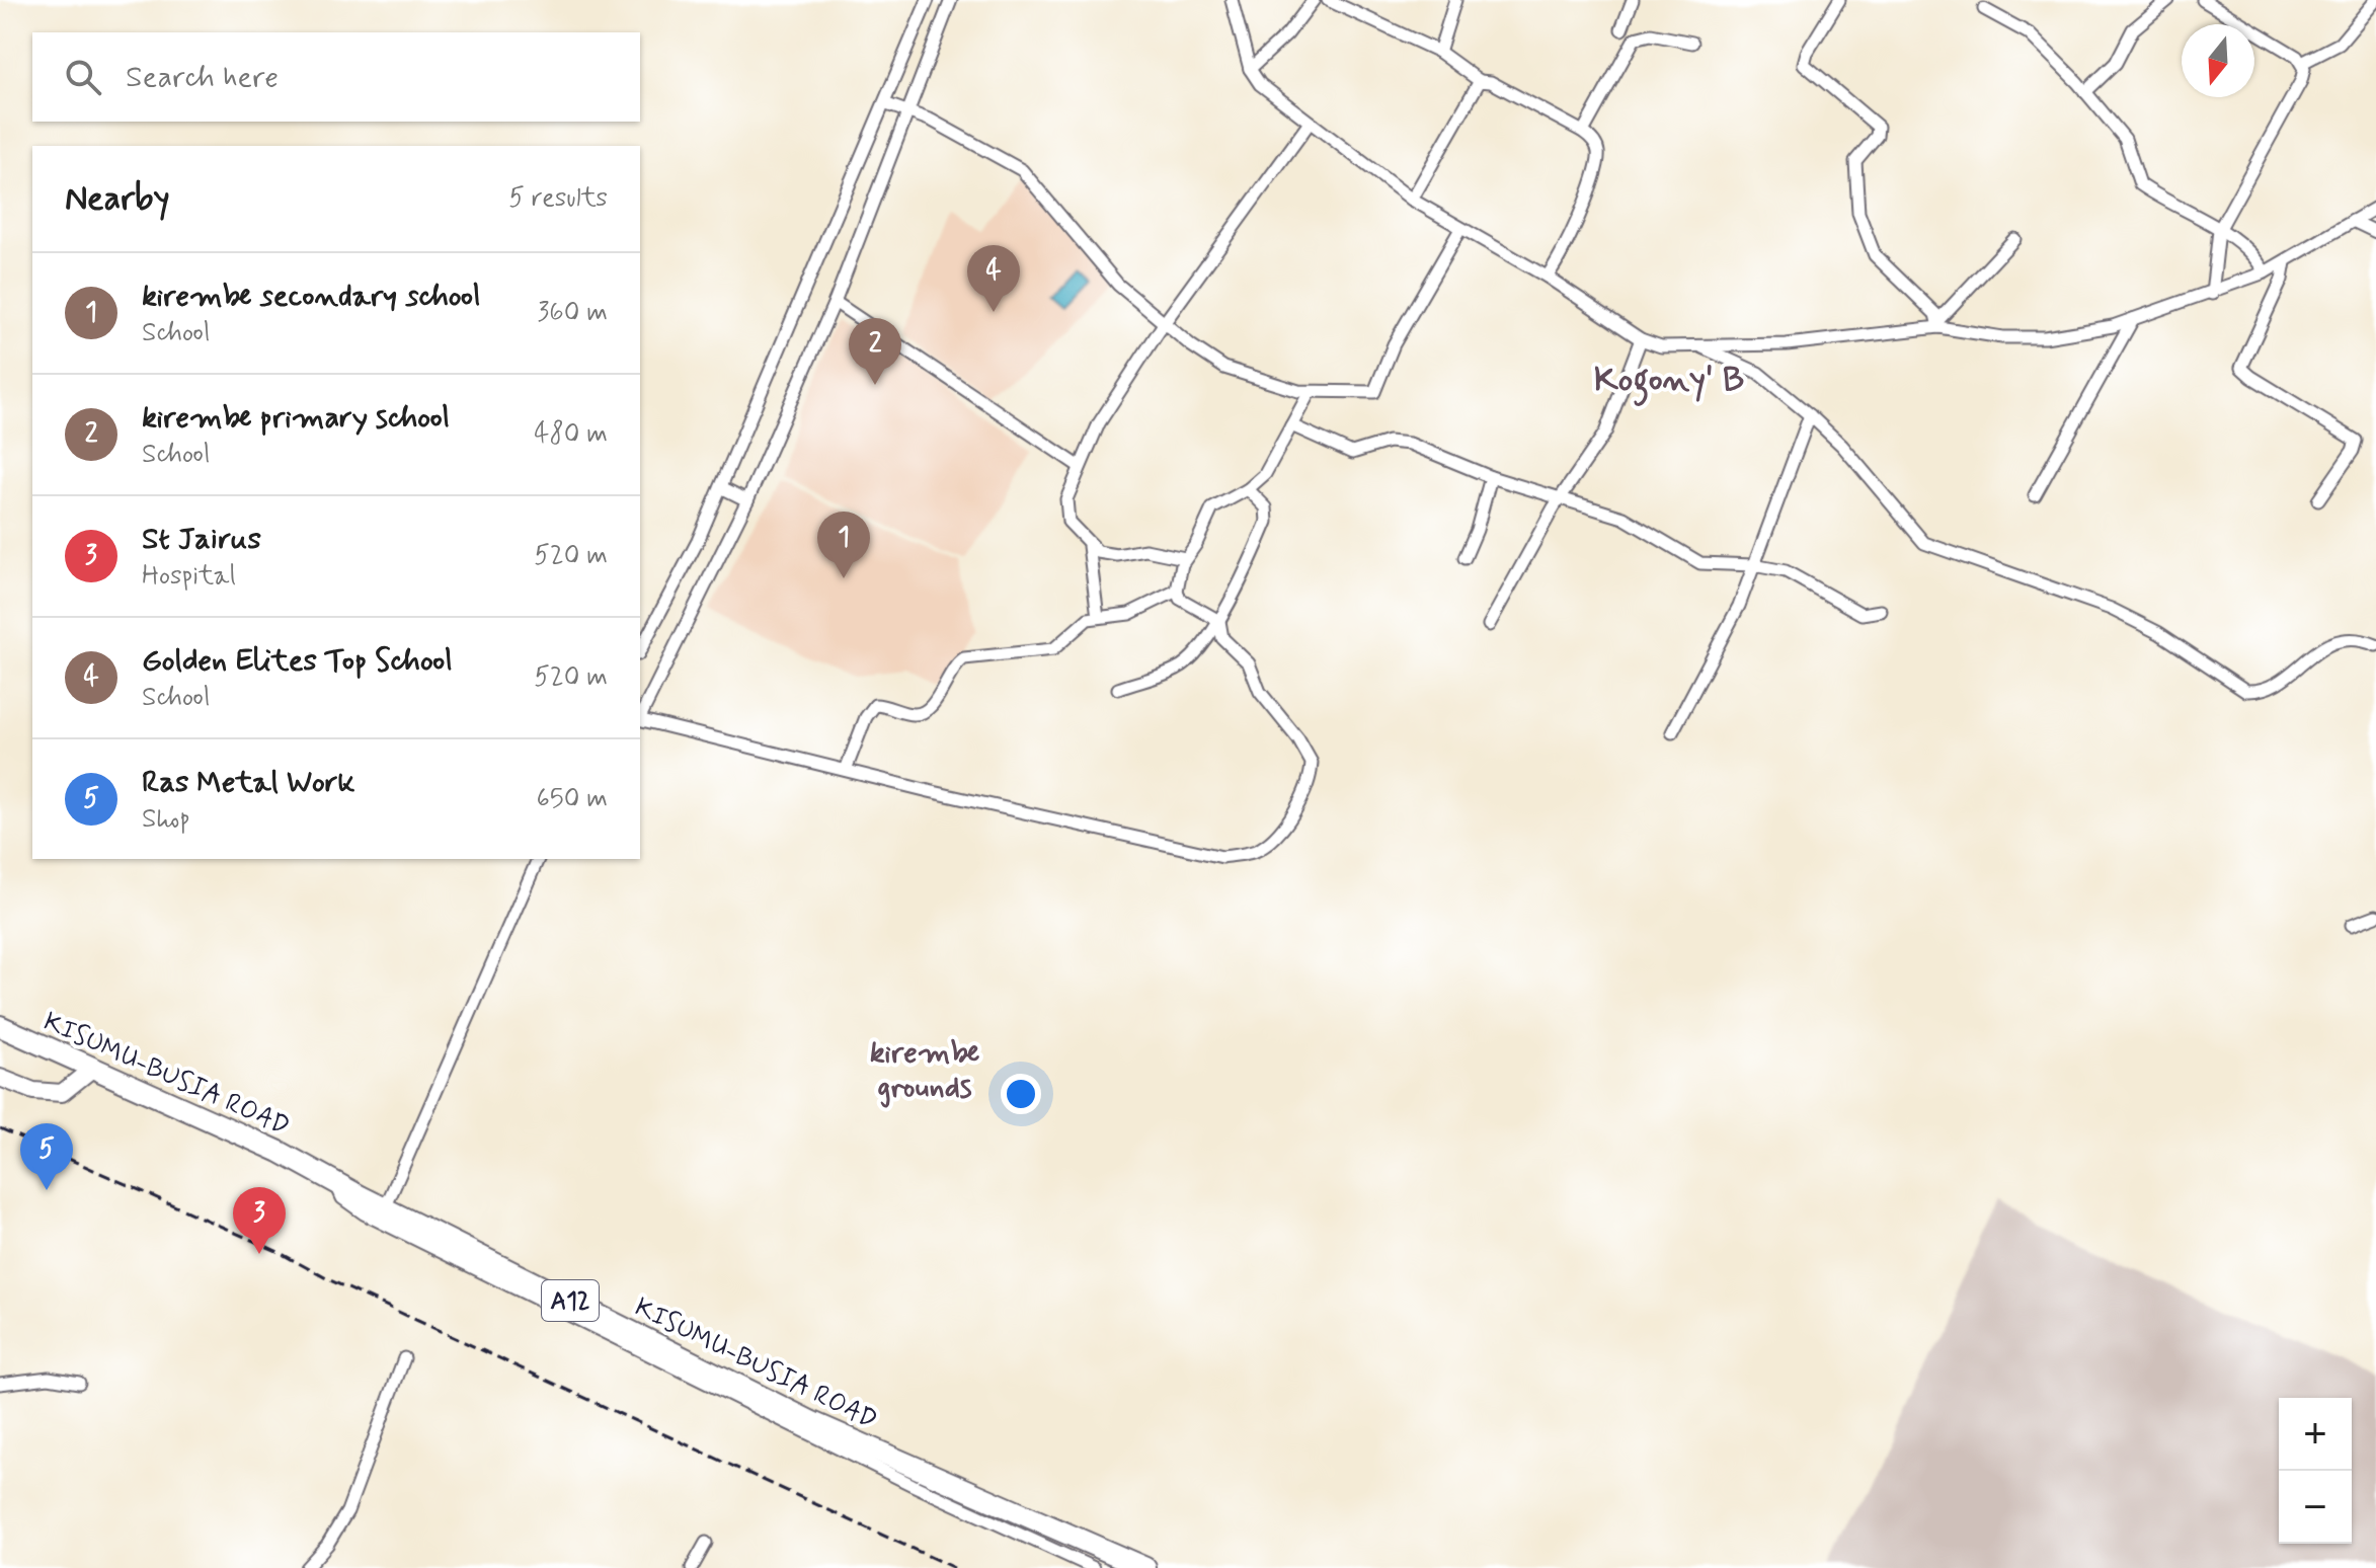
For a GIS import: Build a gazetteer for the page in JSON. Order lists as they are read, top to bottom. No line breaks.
{"streets":{"highway":["KISUMU-BUSIA ROAD","A12"]},"districts":["Kogony' B","kirembe grounds"],"north":"bottom","page":{"search":"Search here","heading":["Nearby","5 results"],"pins":["4","2","1","5","3"],"list":[{"mark":"1","name":"kirembe secondary school","note":"School","value":"360 m"},{"mark":"2","name":"kirembe primary school","note":"School","value":"480 m"},{"mark":"3","name":"St Jairus","note":"Hospital","value":"520 m"},{"mark":"4","name":"Golden Elites Top School","note":"School","value":"520 m"},{"mark":"5","name":"Ras Metal Work","note":"Shop","value":"650 m"}],"map_buttons":["+","−"]}}
